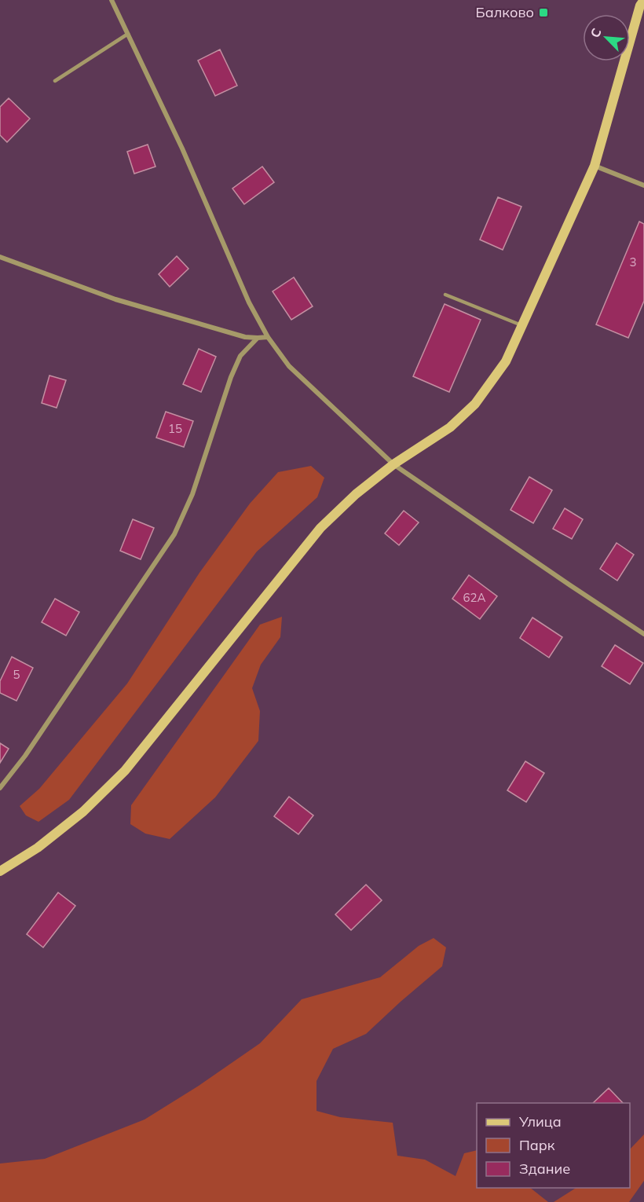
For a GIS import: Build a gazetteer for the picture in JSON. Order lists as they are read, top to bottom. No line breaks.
{"places":{"transit":["Балково"]},"house_numbers":["3","15","62А","5"],"legend":["Улица","Парк","Здание"],"north":"top left"}
